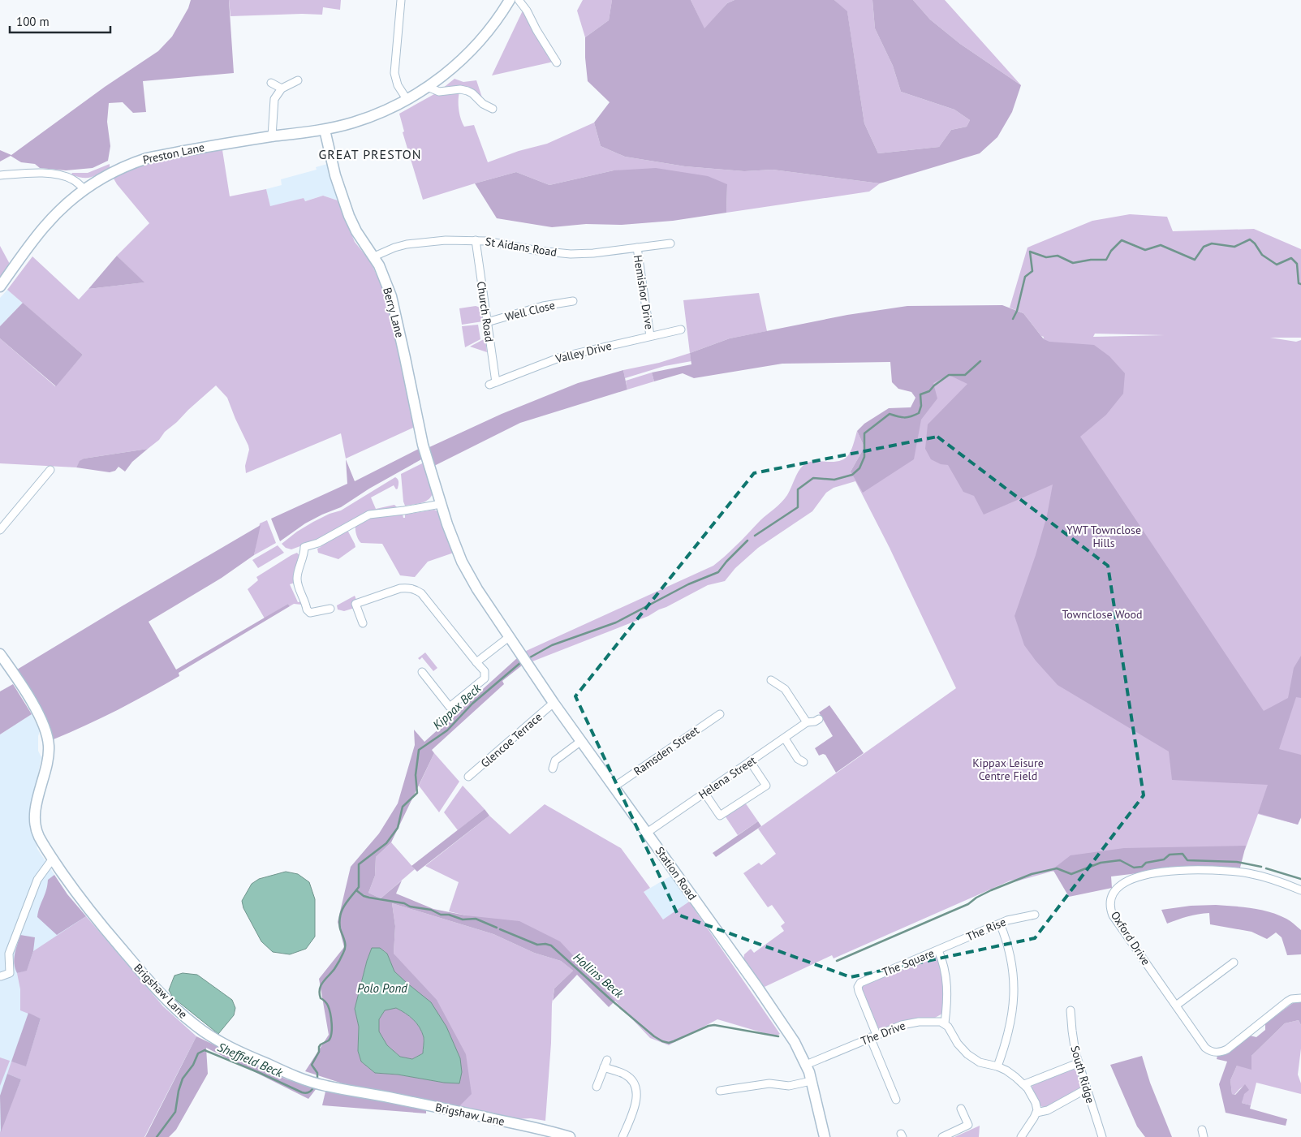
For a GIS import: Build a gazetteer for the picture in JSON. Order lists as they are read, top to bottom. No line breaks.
{"streets":{"street":["Preston Lane","St Aidans Road","Hemishor Drive","Well Close","Church Road","Berry Lane","Valley Drive","Glencoe Terrace","Ramsden Street","Helena Street","Station Road","The Rise","Oxford Drive","The Square","Brigshaw Lane","The Drive","South Ridge"]},"crossings":[["Preston Lane","Berry Lane"],["St Aidans Road","Hemishor Drive"],["St Aidans Road","Church Road"],["St Aidans Road","Berry Lane"],["Hemishor Drive","Valley Drive"],["Well Close","Church Road"],["Church Road","Valley Drive"],["Berry Lane","Station Road"],["Glencoe Terrace","Station Road"],["Ramsden Street","Station Road"],["Helena Street","Station Road"],["Station Road","The Drive"],["The Rise","The Square"],["The Square","The Drive"]],"districts":["GREAT PRESTON"],"water":["Kippax Beck","Hollins Beck","Polo Pond","Sheffield Beck"],"parks":["YWT Townclose Hills","Townclose Wood","Kippax Leisure Centre Field"],"scale_bar":"100 m"}
